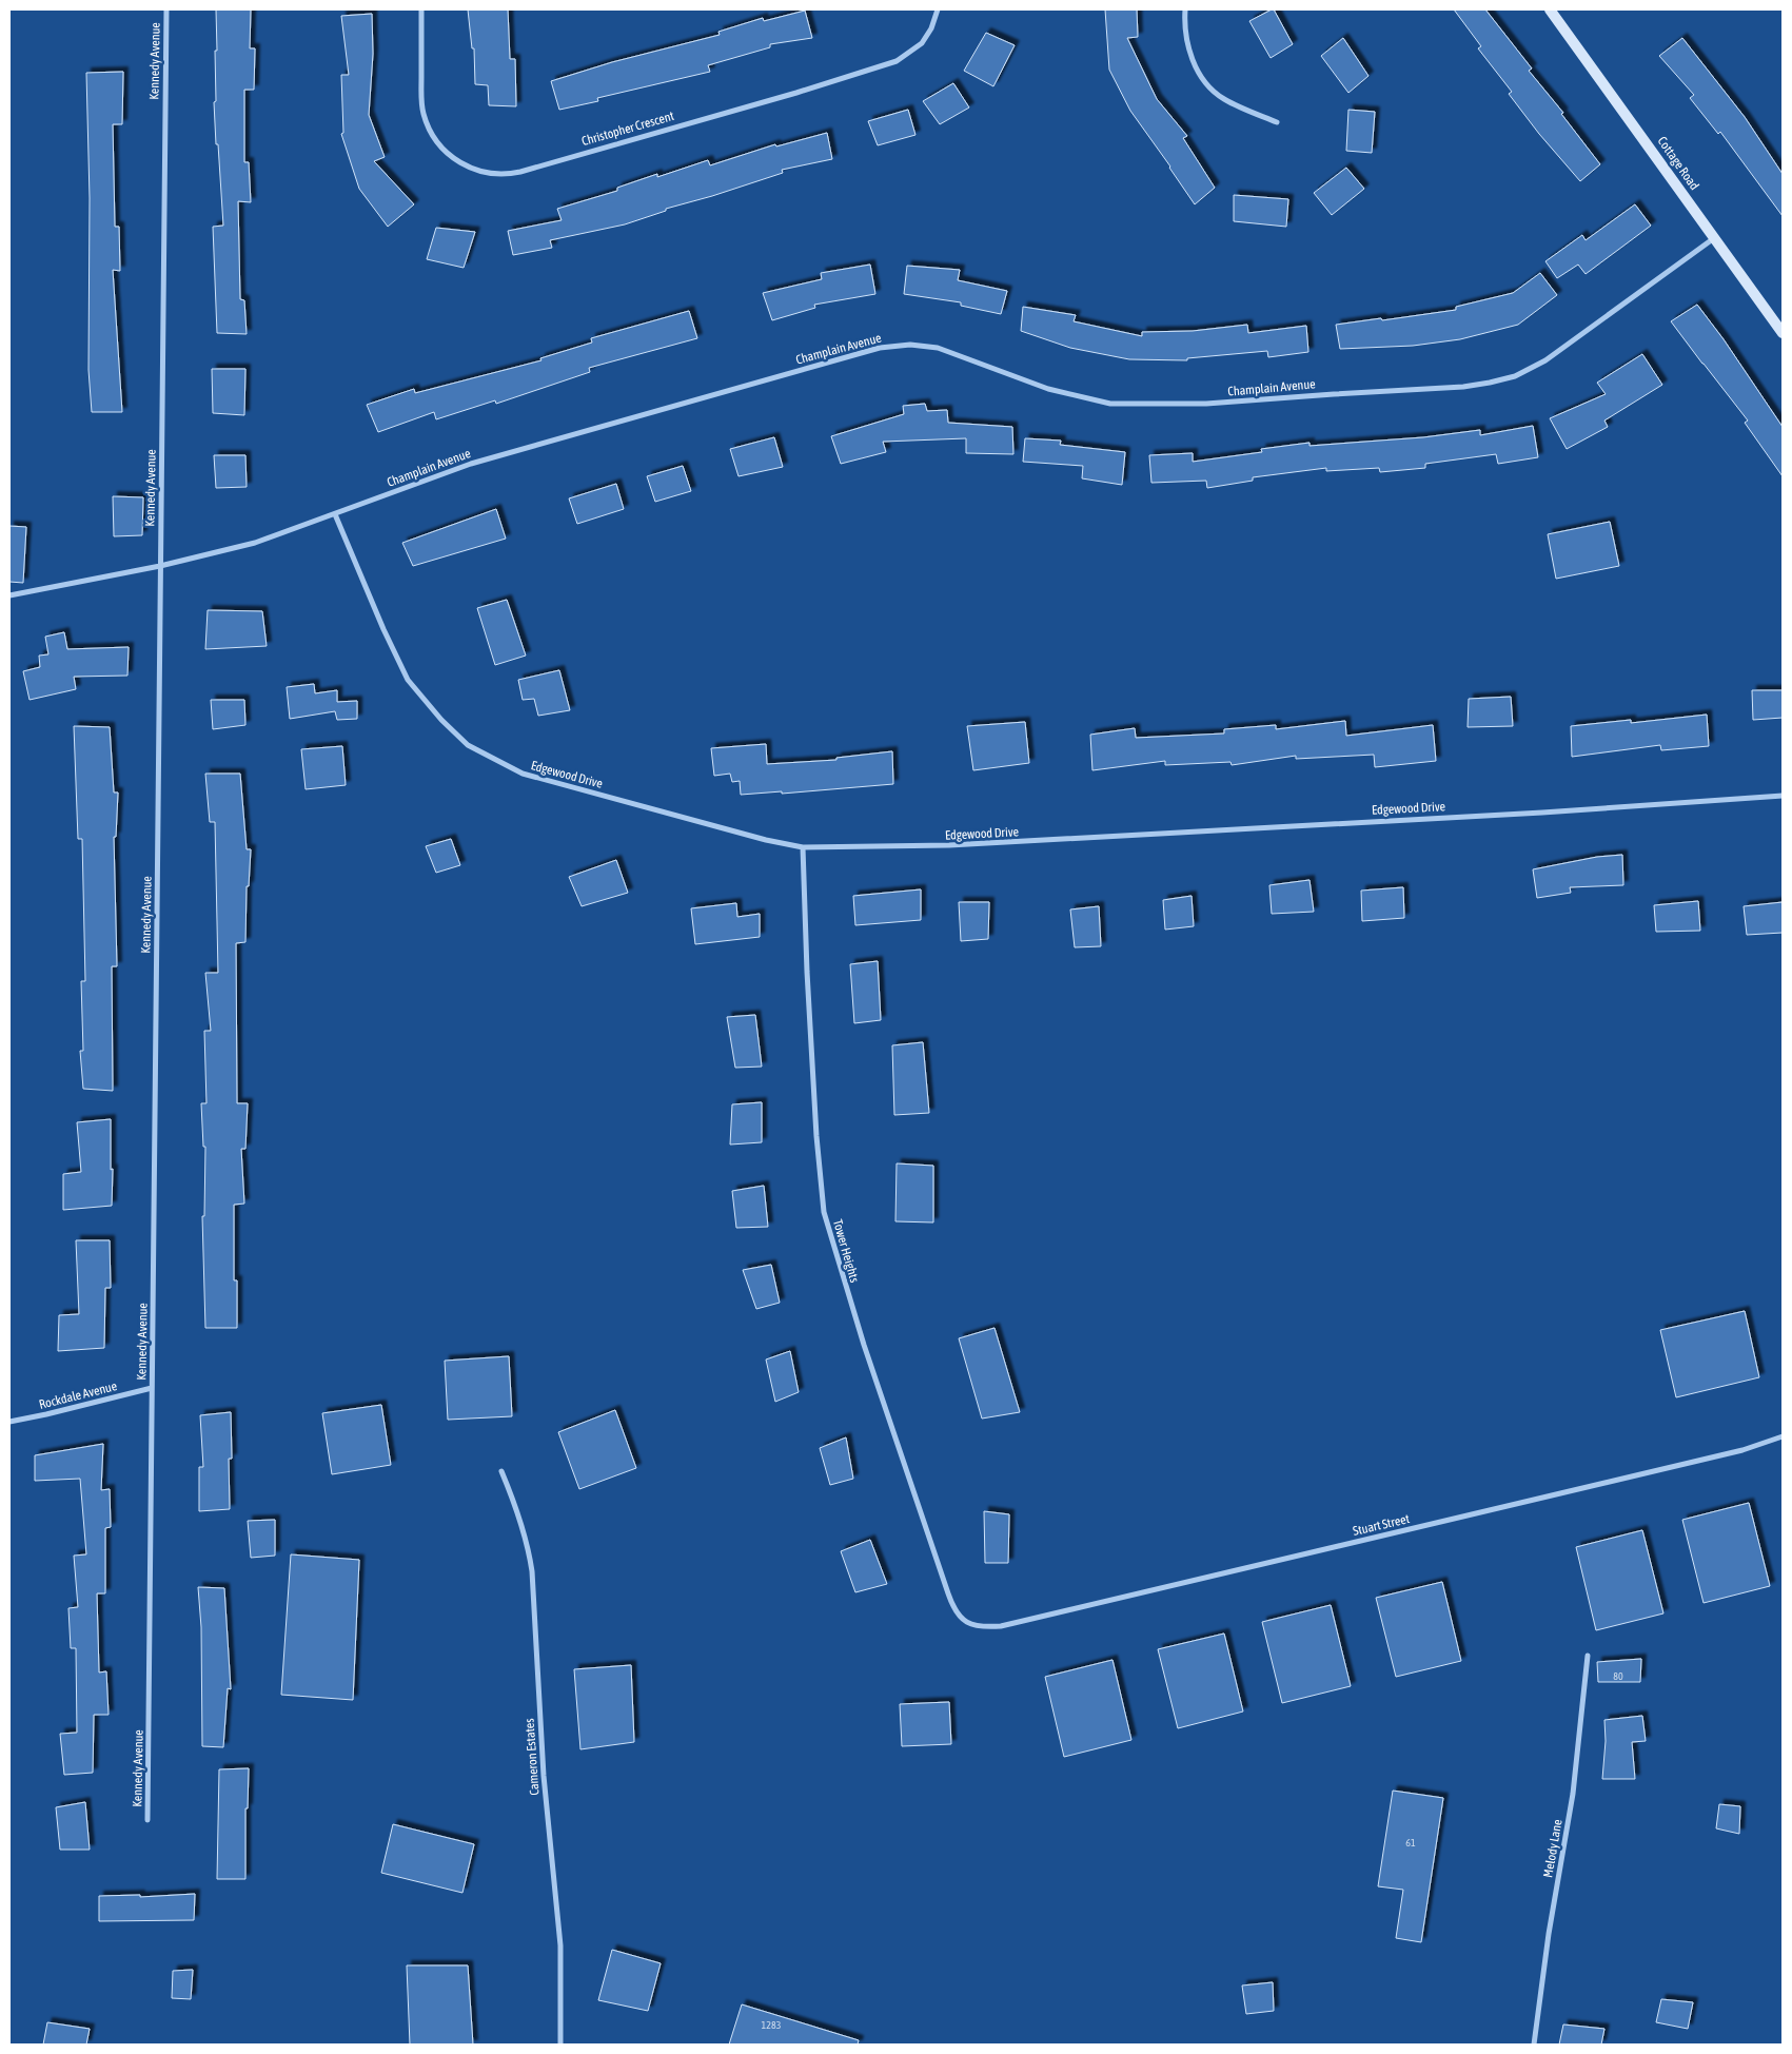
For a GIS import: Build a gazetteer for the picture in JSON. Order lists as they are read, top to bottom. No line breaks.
{"streets":{"street":["Kennedy Avenue","Christopher Crescent","Cottage Road","Champlain Avenue","Edgewood Drive","Tower Heights","Rockdale Avenue","Stuart Street","Cameron Estates","Melody Lane"]},"crossings":[["Kennedy Avenue","Champlain Avenue"],["Kennedy Avenue","Rockdale Avenue"],["Cottage Road","Champlain Avenue"],["Champlain Avenue","Edgewood Drive"],["Edgewood Drive","Tower Heights"],["Tower Heights","Stuart Street"]],"house_numbers":["80","61","1283"]}
